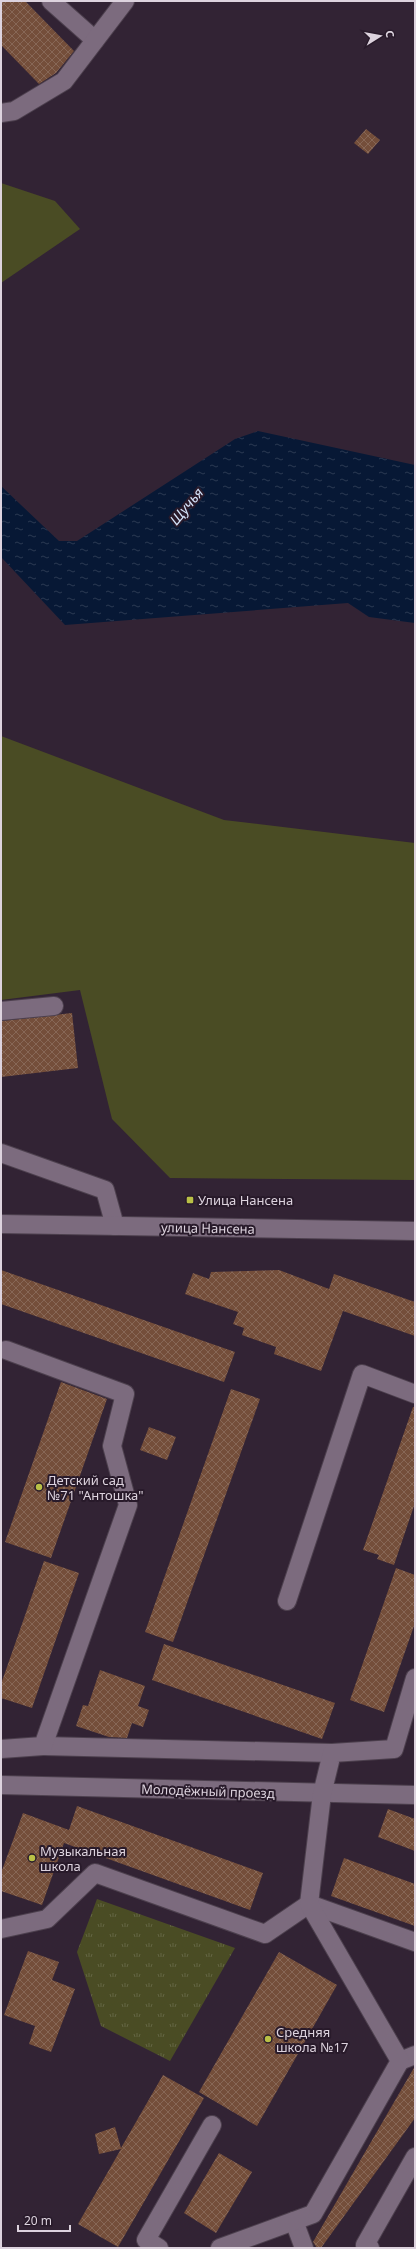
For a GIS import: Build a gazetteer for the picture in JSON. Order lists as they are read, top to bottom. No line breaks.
{"streets":{"street":["улица Нансена","Молодёжный проезд"]},"water":["Щучья"],"places":{"transit":["Улица Нансена"],"other":["Детский сад №71 \"Антошка\"","Музыкальная школа","Средняя школа №17"]},"scale_bar":"20 m","north":"right"}
